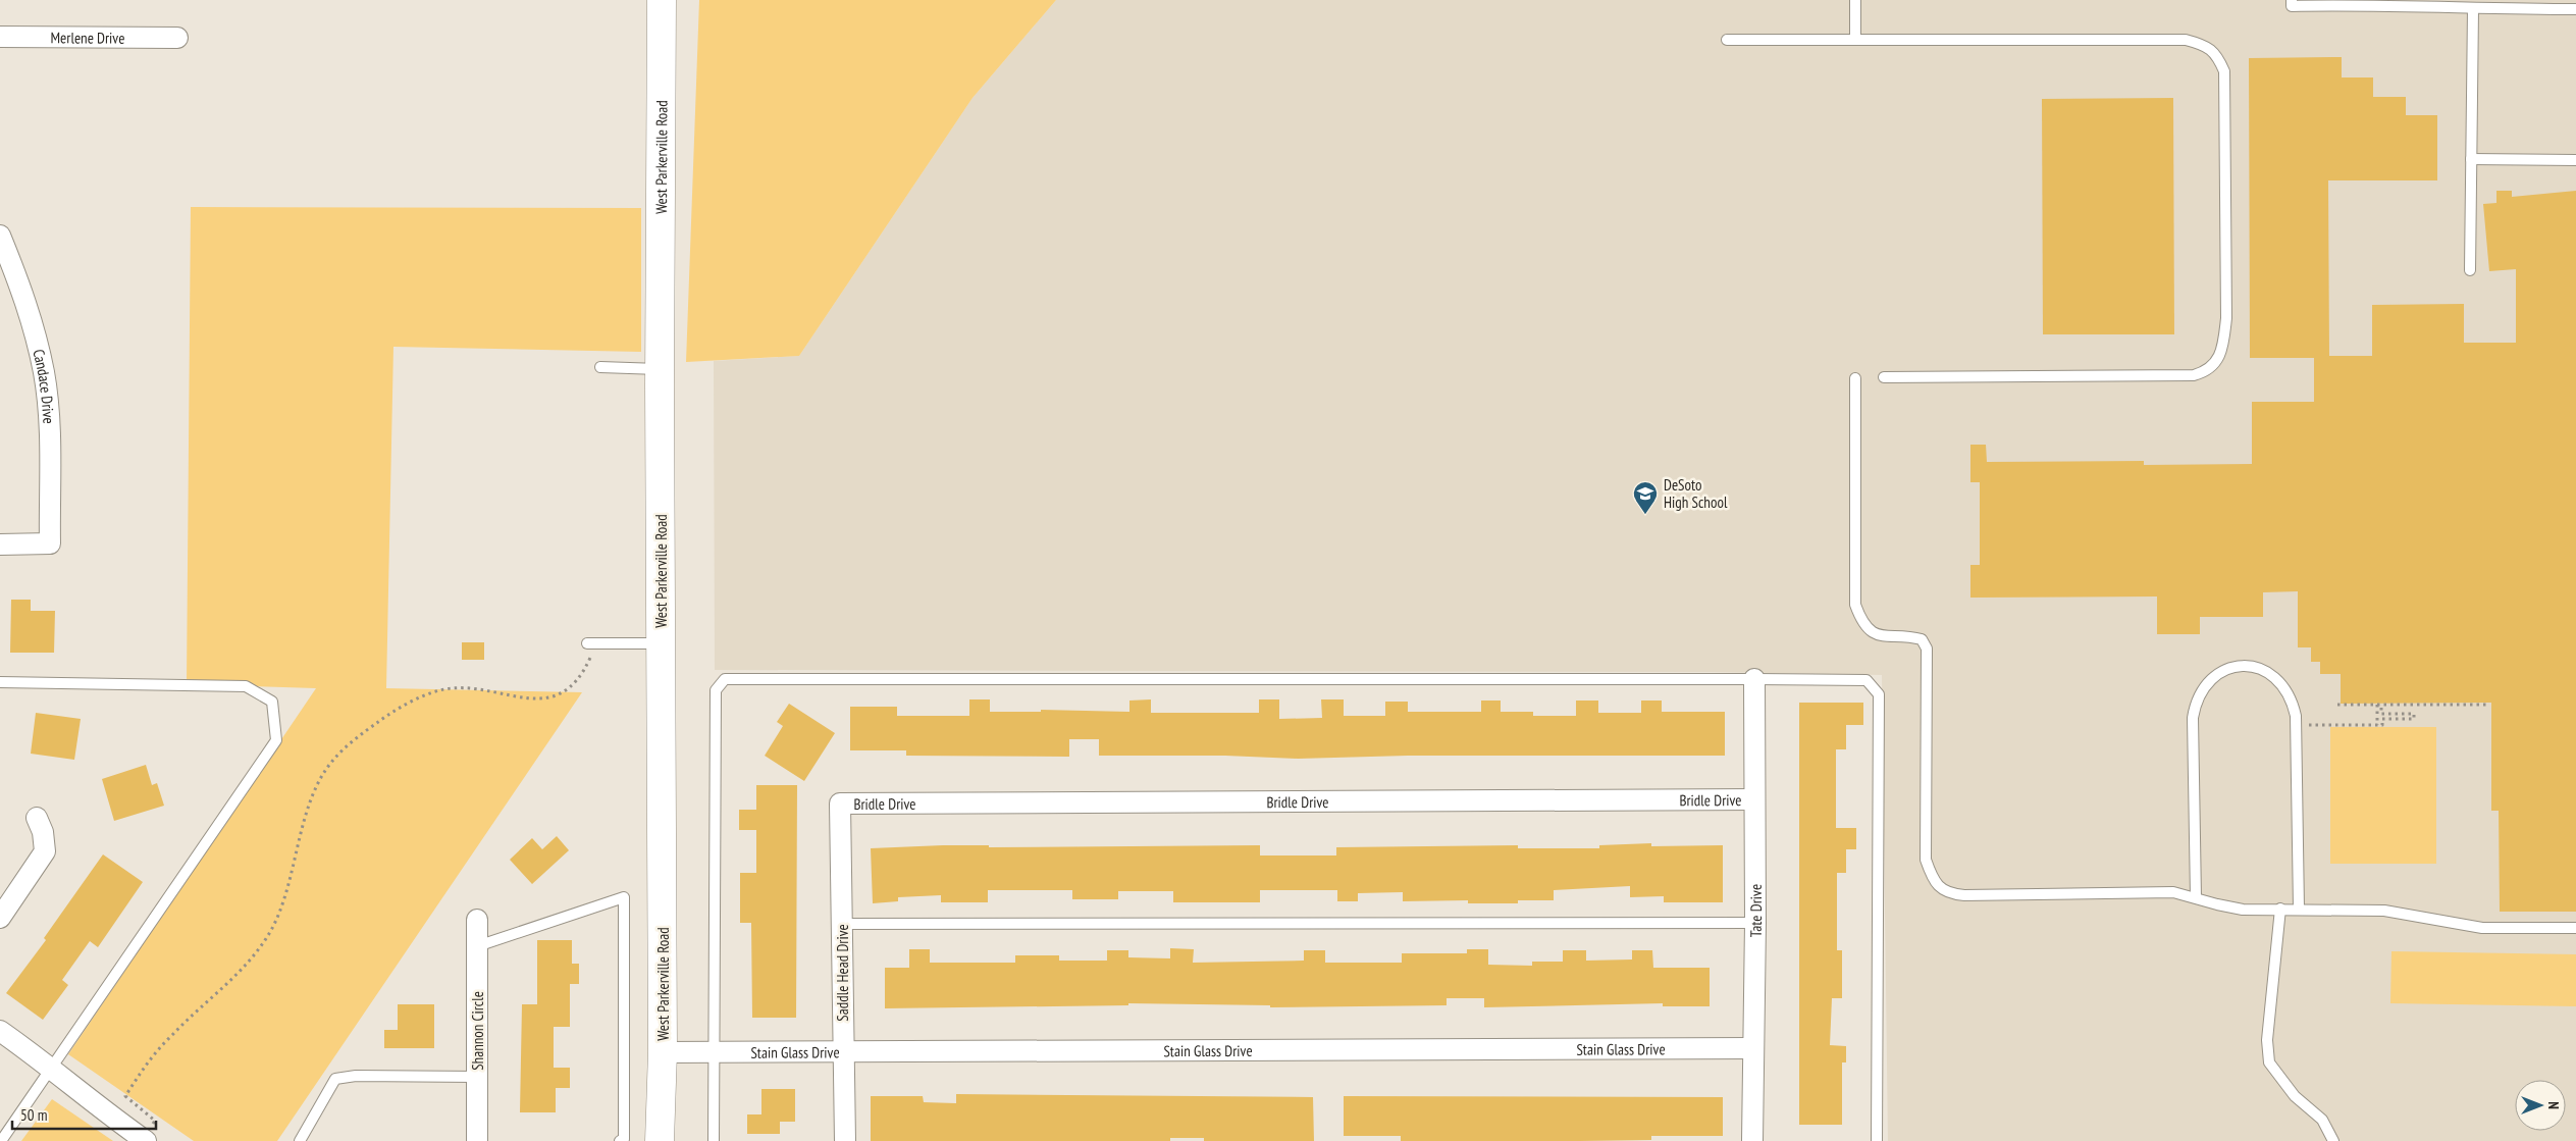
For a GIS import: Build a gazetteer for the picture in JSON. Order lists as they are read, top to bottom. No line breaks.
{"streets":{"main road":["West Parkerville Road"],"street":["Merlene Drive","Candace Drive","Bridle Drive","Tate Drive","Saddle Head Drive","Shannon Circle","Stain Glass Drive"]},"crossings":[["West Parkerville Road","Stain Glass Drive"],["Bridle Drive","Tate Drive"],["Bridle Drive","Saddle Head Drive"],["Tate Drive","Stain Glass Drive"],["Saddle Head Drive","Stain Glass Drive"]],"places":{"school or university":["DeSoto High School"]},"scale_bar":"50 m","north":"right"}
